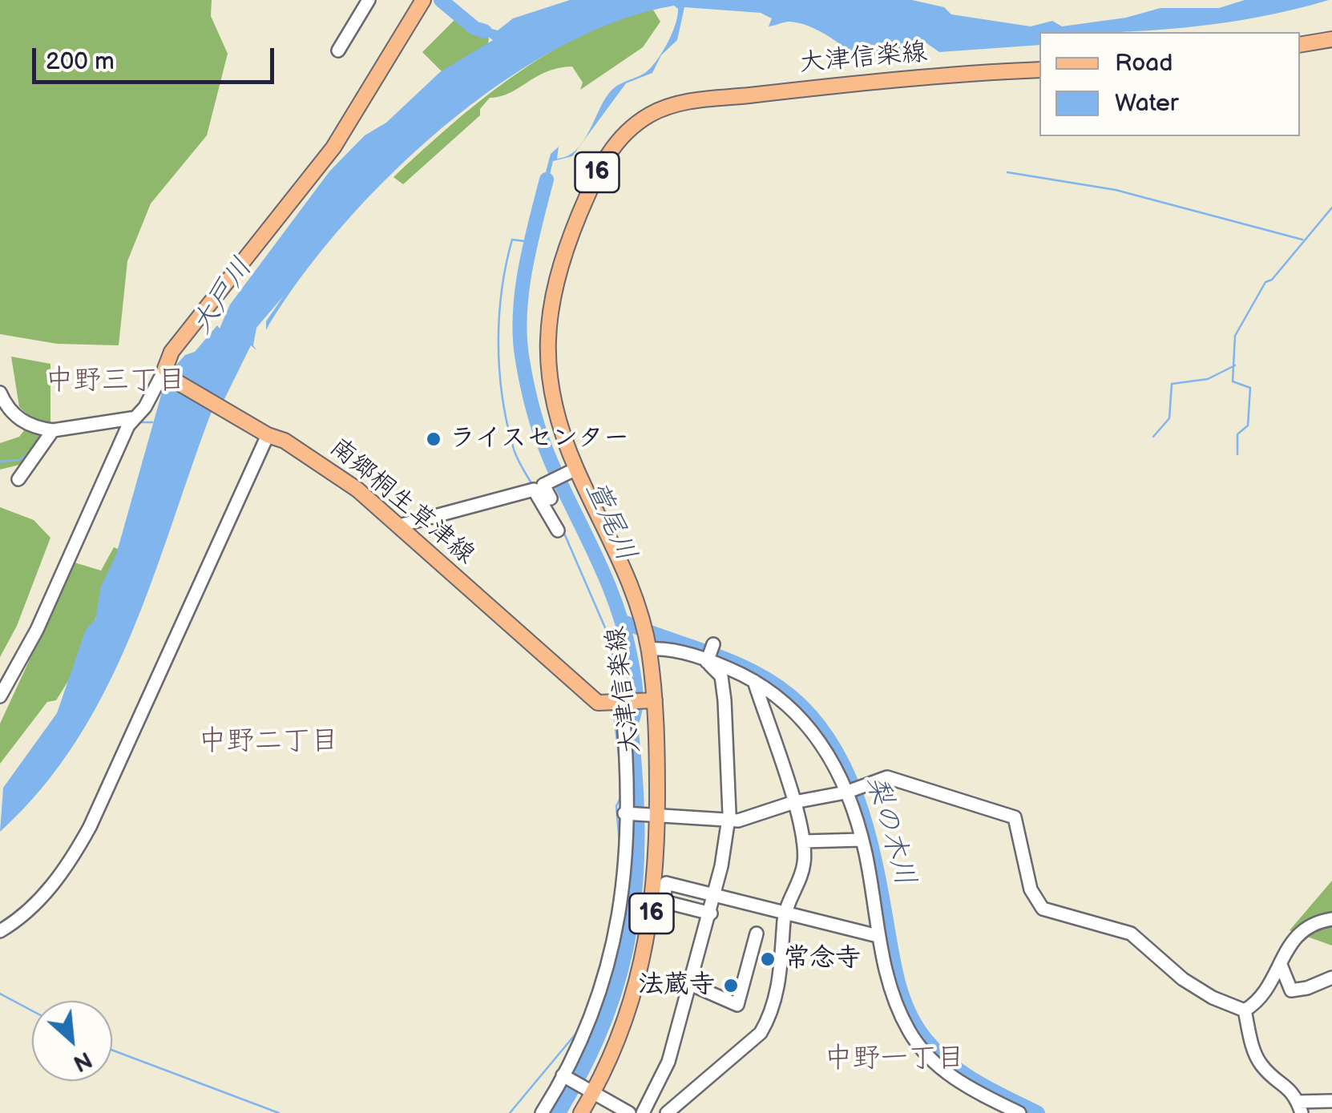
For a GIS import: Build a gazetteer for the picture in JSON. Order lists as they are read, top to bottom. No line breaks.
{"streets":{"main road":["大津信楽線","16","南郷桐生草津線"]},"crossings":[["大津信楽線","南郷桐生草津線"]],"districts":["中野三丁目","中野二丁目","中野一丁目"],"water":["大戸川","萱尾川","梨の木川"],"places":["ライスセンター","常念寺","法蔵寺"],"legend":["Road","Water"],"scale_bar":"200 m","north":"bottom right"}
